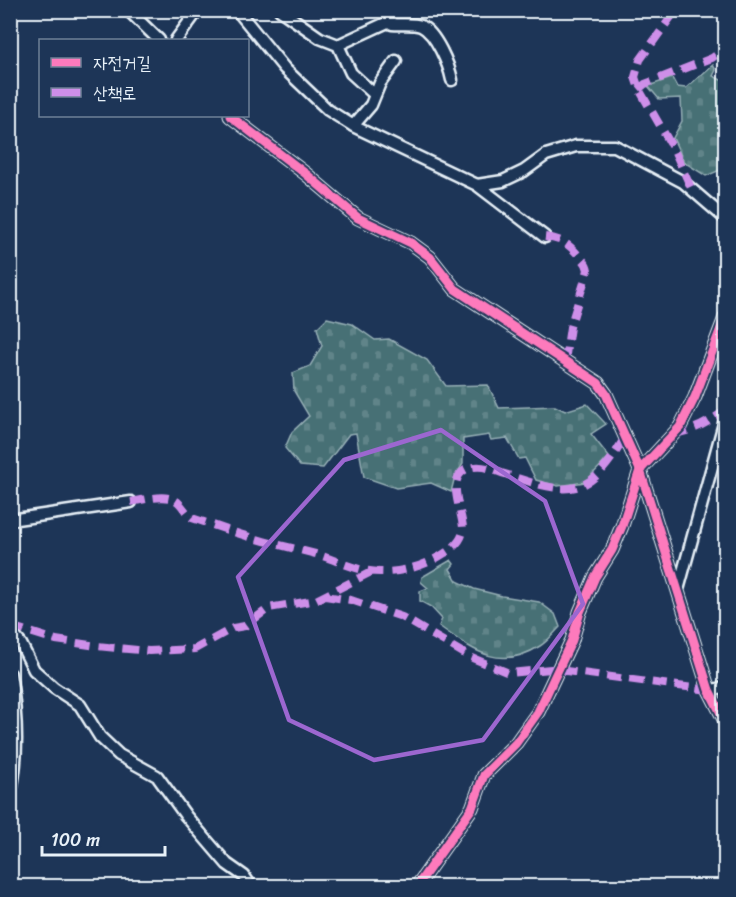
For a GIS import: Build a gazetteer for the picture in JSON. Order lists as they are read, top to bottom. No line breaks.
{"legend":["자전거길","산책로"],"scale_bar":"100 m"}
